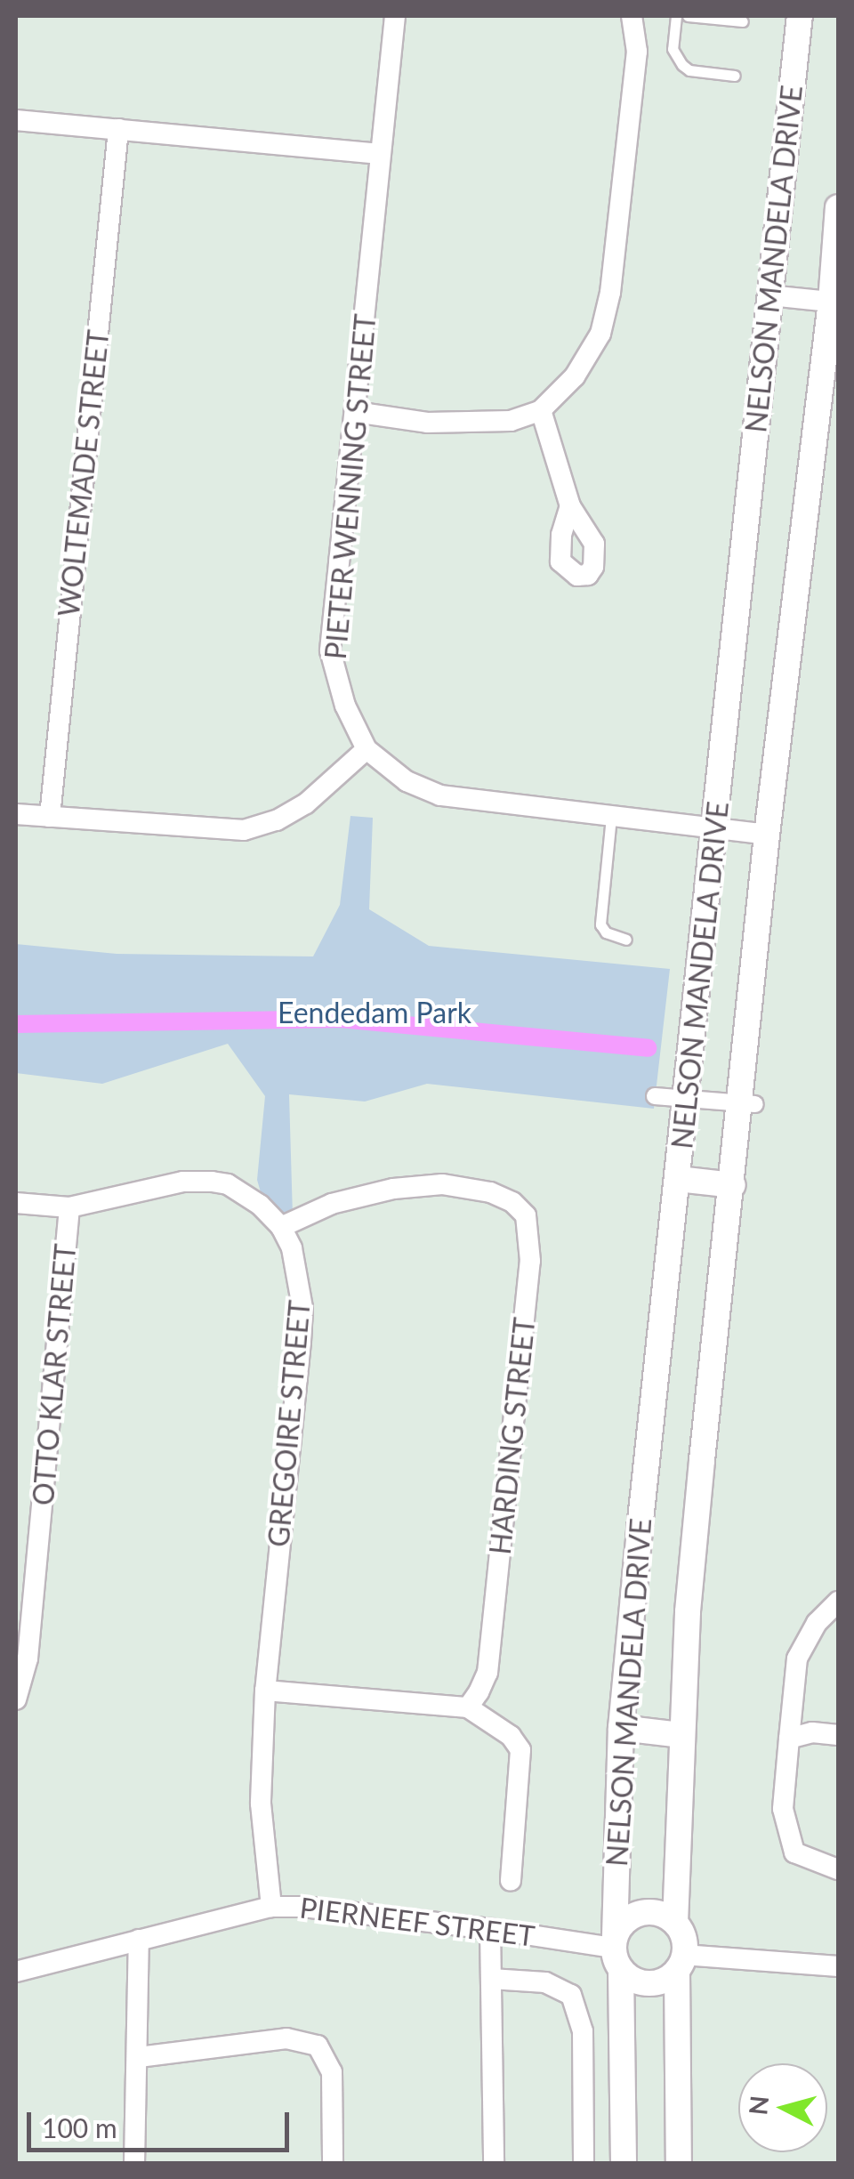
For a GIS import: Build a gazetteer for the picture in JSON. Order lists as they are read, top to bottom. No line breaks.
{"streets":{"street":["NELSON MANDELA DRIVE","WOLTEMADE STREET","PIETER WENNING STREET","OTTO KLAR STREET","GREGOIRE STREET","HARDING STREET","PIERNEEF STREET"]},"crossings":[["NELSON MANDELA DRIVE","PIETER WENNING STREET"],["NELSON MANDELA DRIVE","PIERNEEF STREET"],["OTTO KLAR STREET","GREGOIRE STREET"],["GREGOIRE STREET","HARDING STREET"],["GREGOIRE STREET","PIERNEEF STREET"]],"parks":["Eendedam Park"],"scale_bar":"100 m","north":"left"}
